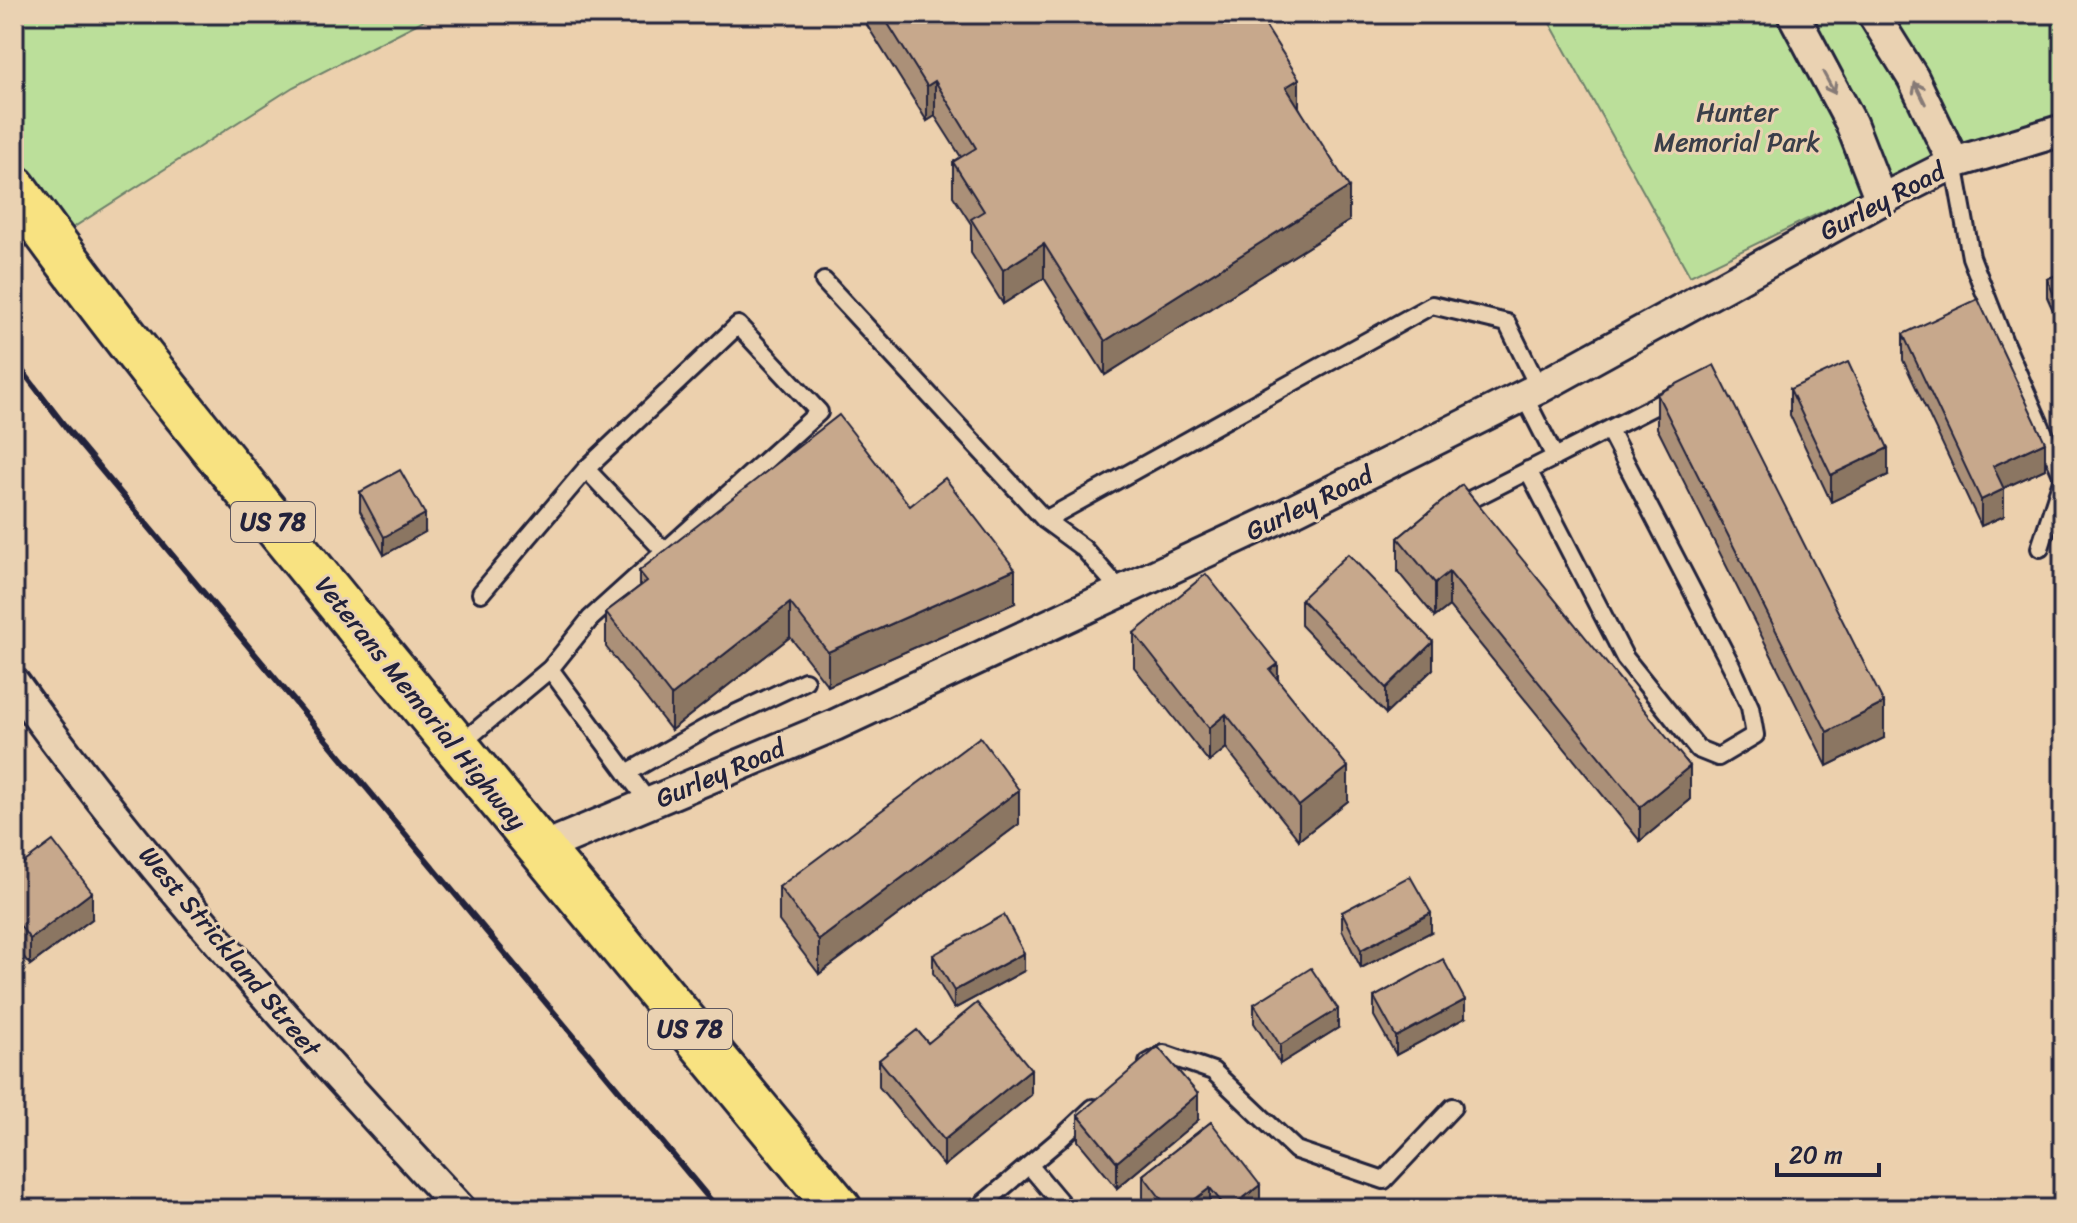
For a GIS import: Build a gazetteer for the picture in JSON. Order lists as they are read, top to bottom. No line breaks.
{"streets":{"main road":["US 78","Veterans Memorial Highway"],"street":["Gurley Road","West Strickland Street"]},"crossings":[["Gurley Road","Veterans Memorial Highway"]],"parks":["Hunter Memorial Park"],"scale_bar":"20 m"}
